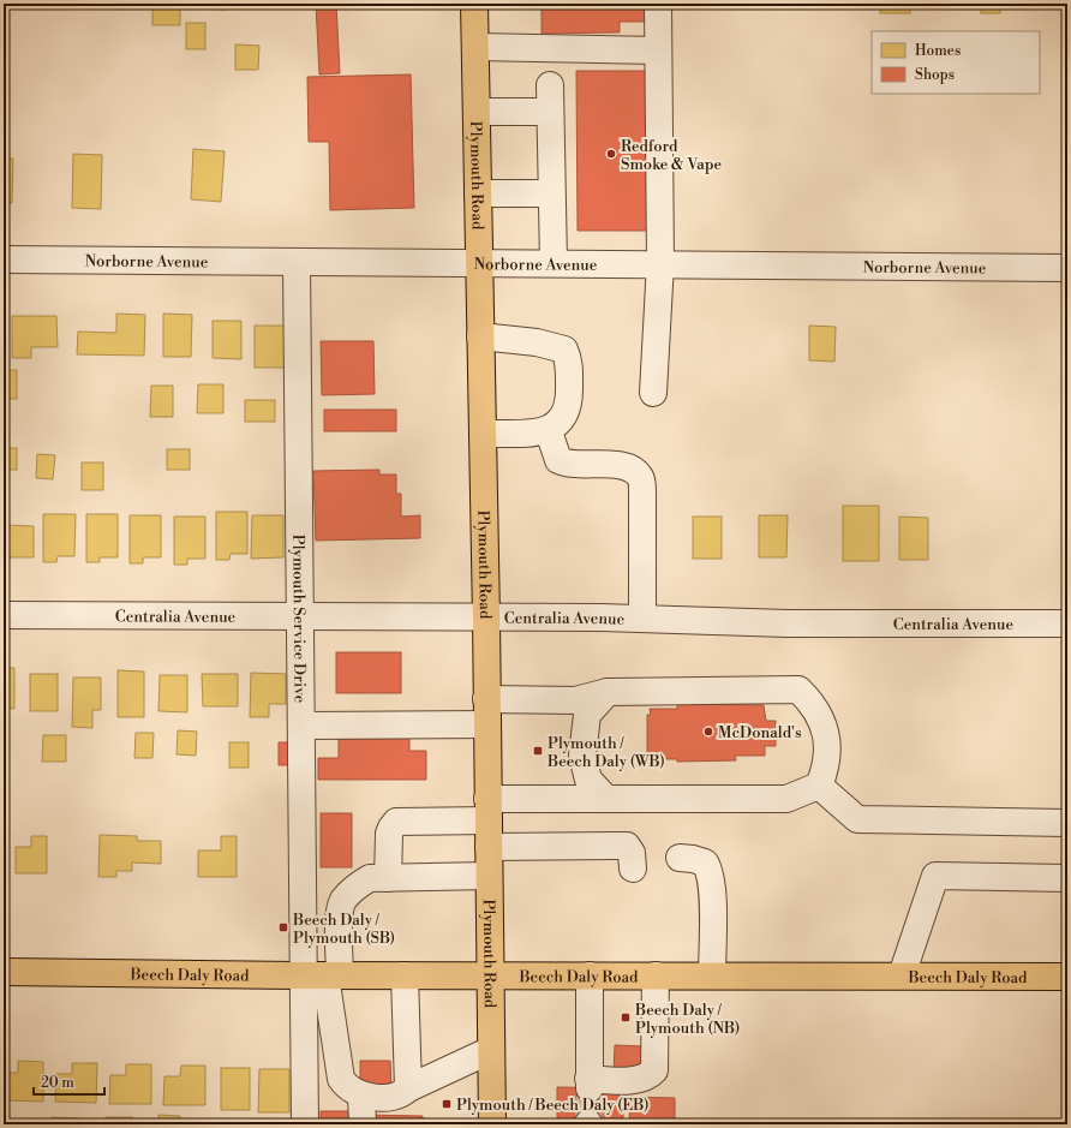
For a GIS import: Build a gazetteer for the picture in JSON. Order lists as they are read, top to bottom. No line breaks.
{"streets":{"main road":["Plymouth Road","Beech Daly Road"],"street":["Norborne Avenue","Centralia Avenue","Plymouth Service Drive"]},"crossings":[["Plymouth Road","Norborne Avenue"],["Plymouth Road","Centralia Avenue"],["Plymouth Road","Beech Daly Road"],["Norborne Avenue","Plymouth Service Drive"],["Centralia Avenue","Plymouth Service Drive"],["Plymouth Service Drive","Beech Daly Road"]],"places":{"other":["Redford Smoke & Vape","McDonald's"],"transit":["Plymouth / Beech Daly (WB)","Beech Daly / Plymouth (SB)","Beech Daly / Plymouth (NB)","Plymouth / Beech Daly (EB)"]},"legend":["Homes","Shops"],"scale_bar":"20 m"}
